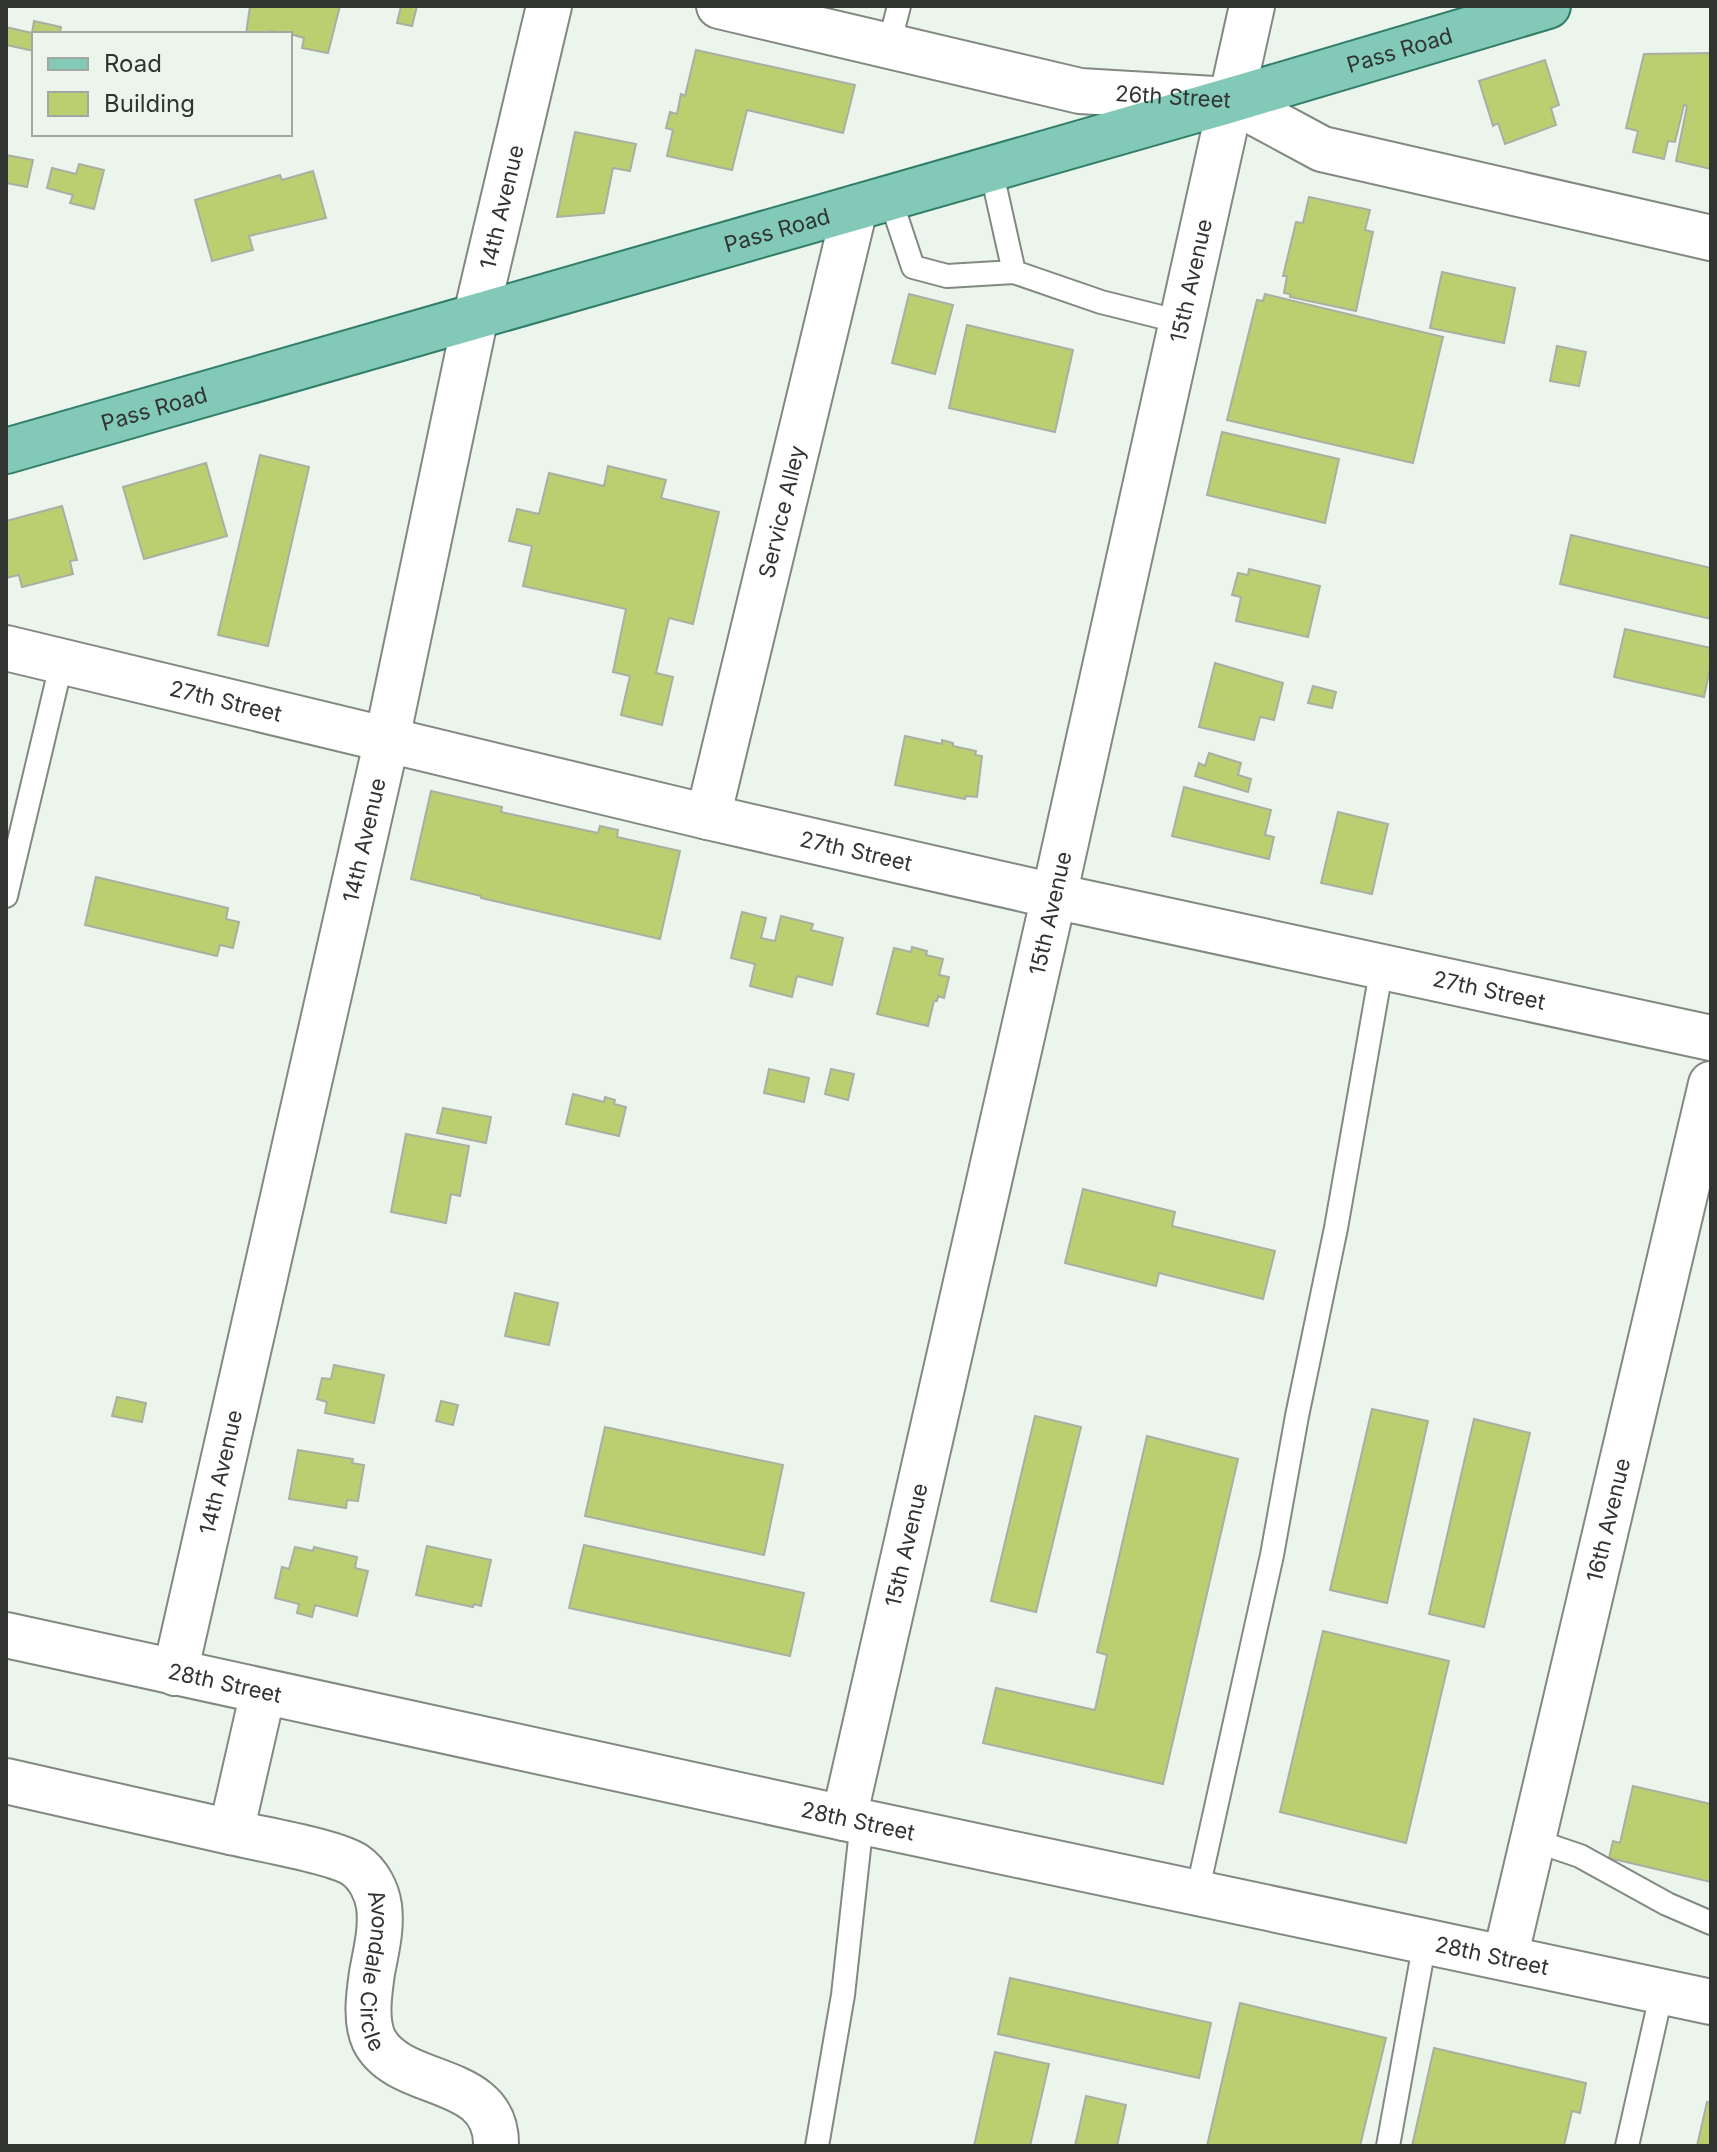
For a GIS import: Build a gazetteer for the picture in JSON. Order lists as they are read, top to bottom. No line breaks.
{"streets":{"main road":["Pass Road"],"street":["26th Street","14th Avenue","15th Avenue","Service Alley","27th Street","16th Avenue","28th Street","Avondale Circle"]},"crossings":[["Pass Road","26th Street"],["Pass Road","14th Avenue"],["Pass Road","15th Avenue"],["Pass Road","Service Alley"],["26th Street","15th Avenue"],["14th Avenue","27th Street"],["14th Avenue","28th Street"],["15th Avenue","27th Street"],["15th Avenue","28th Street"],["Service Alley","27th Street"],["16th Avenue","28th Street"]],"legend":["Road","Building"]}
